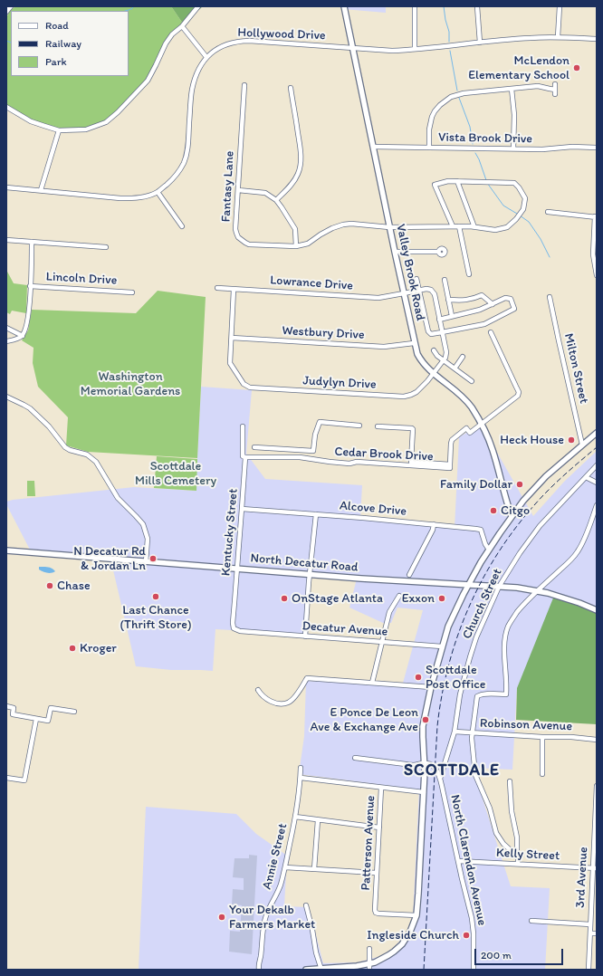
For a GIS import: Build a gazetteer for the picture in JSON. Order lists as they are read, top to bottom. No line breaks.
{"streets":{"main road":["Valley Brook Road","North Decatur Road"],"street":["Hollywood Drive","Vista Brook Drive","Fantasy Lane","Lincoln Drive","Lowrance Drive","Westbury Drive","Milton Street","Judylyn Drive","Cedar Brook Drive","Alcove Drive","Kentucky Street","Church Street","Decatur Avenue","Robinson Avenue","Patterson Avenue","Kelly Street","Annie Street","North Clarendon Avenue","3rd Avenue"]},"crossings":[["Hollywood Drive","Valley Brook Road"],["Vista Brook Drive","Valley Brook Road"],["Fantasy Lane","Valley Brook Road"],["Valley Brook Road","Lowrance Drive"],["Valley Brook Road","Westbury Drive"],["Valley Brook Road","Judylyn Drive"],["Valley Brook Road","Cedar Brook Drive"],["Westbury Drive","Judylyn Drive"],["Cedar Brook Drive","Kentucky Street"],["Alcove Drive","Kentucky Street"],["Kentucky Street","North Decatur Road"],["Kentucky Street","Decatur Avenue"],["North Decatur Road","Church Street"],["Church Street","Robinson Avenue"],["Church Street","North Clarendon Avenue"],["Kelly Street","North Clarendon Avenue"],["Kelly Street","3rd Avenue"]],"districts":["SCOTTDALE"],"parks":["Washington Memorial Gardens","Scottdale Mills Cemetery"],"places":["McLendon Elementary School","Heck House","Family Dollar","Citgo","N Decatur Rd & Jordan Ln","Chase","Last Chance (Thrift Store)","OnStage Atlanta","Exxon","Kroger","Scottdale Post Office","E Ponce De Leon Ave & Exchange Ave","Your Dekalb Farmers Market","Ingleside Church"],"legend":["Road","Railway","Park"],"scale_bar":"200 m"}
